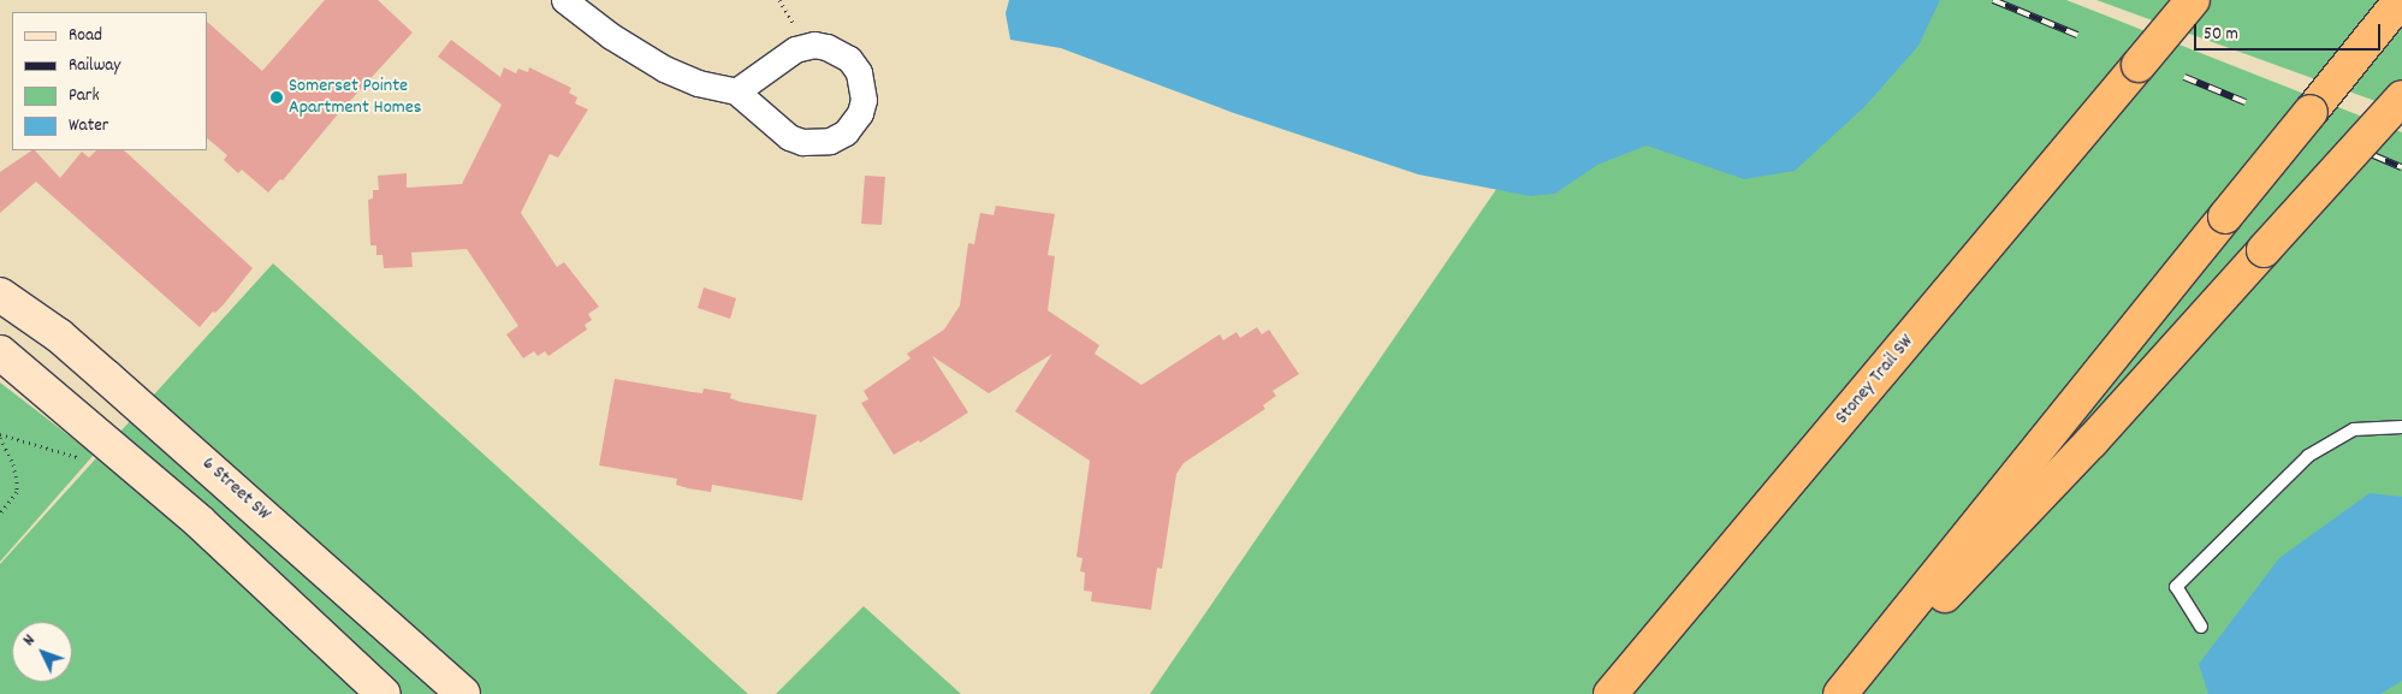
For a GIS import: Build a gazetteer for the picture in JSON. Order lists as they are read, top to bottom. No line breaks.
{"streets":{"highway":["Stoney Trail SW"],"main road":["6 Street SW"]},"places":["Somerset Pointe Apartment Homes"],"legend":["Road","Railway","Park","Water"],"scale_bar":"50 m","north":"top left"}
